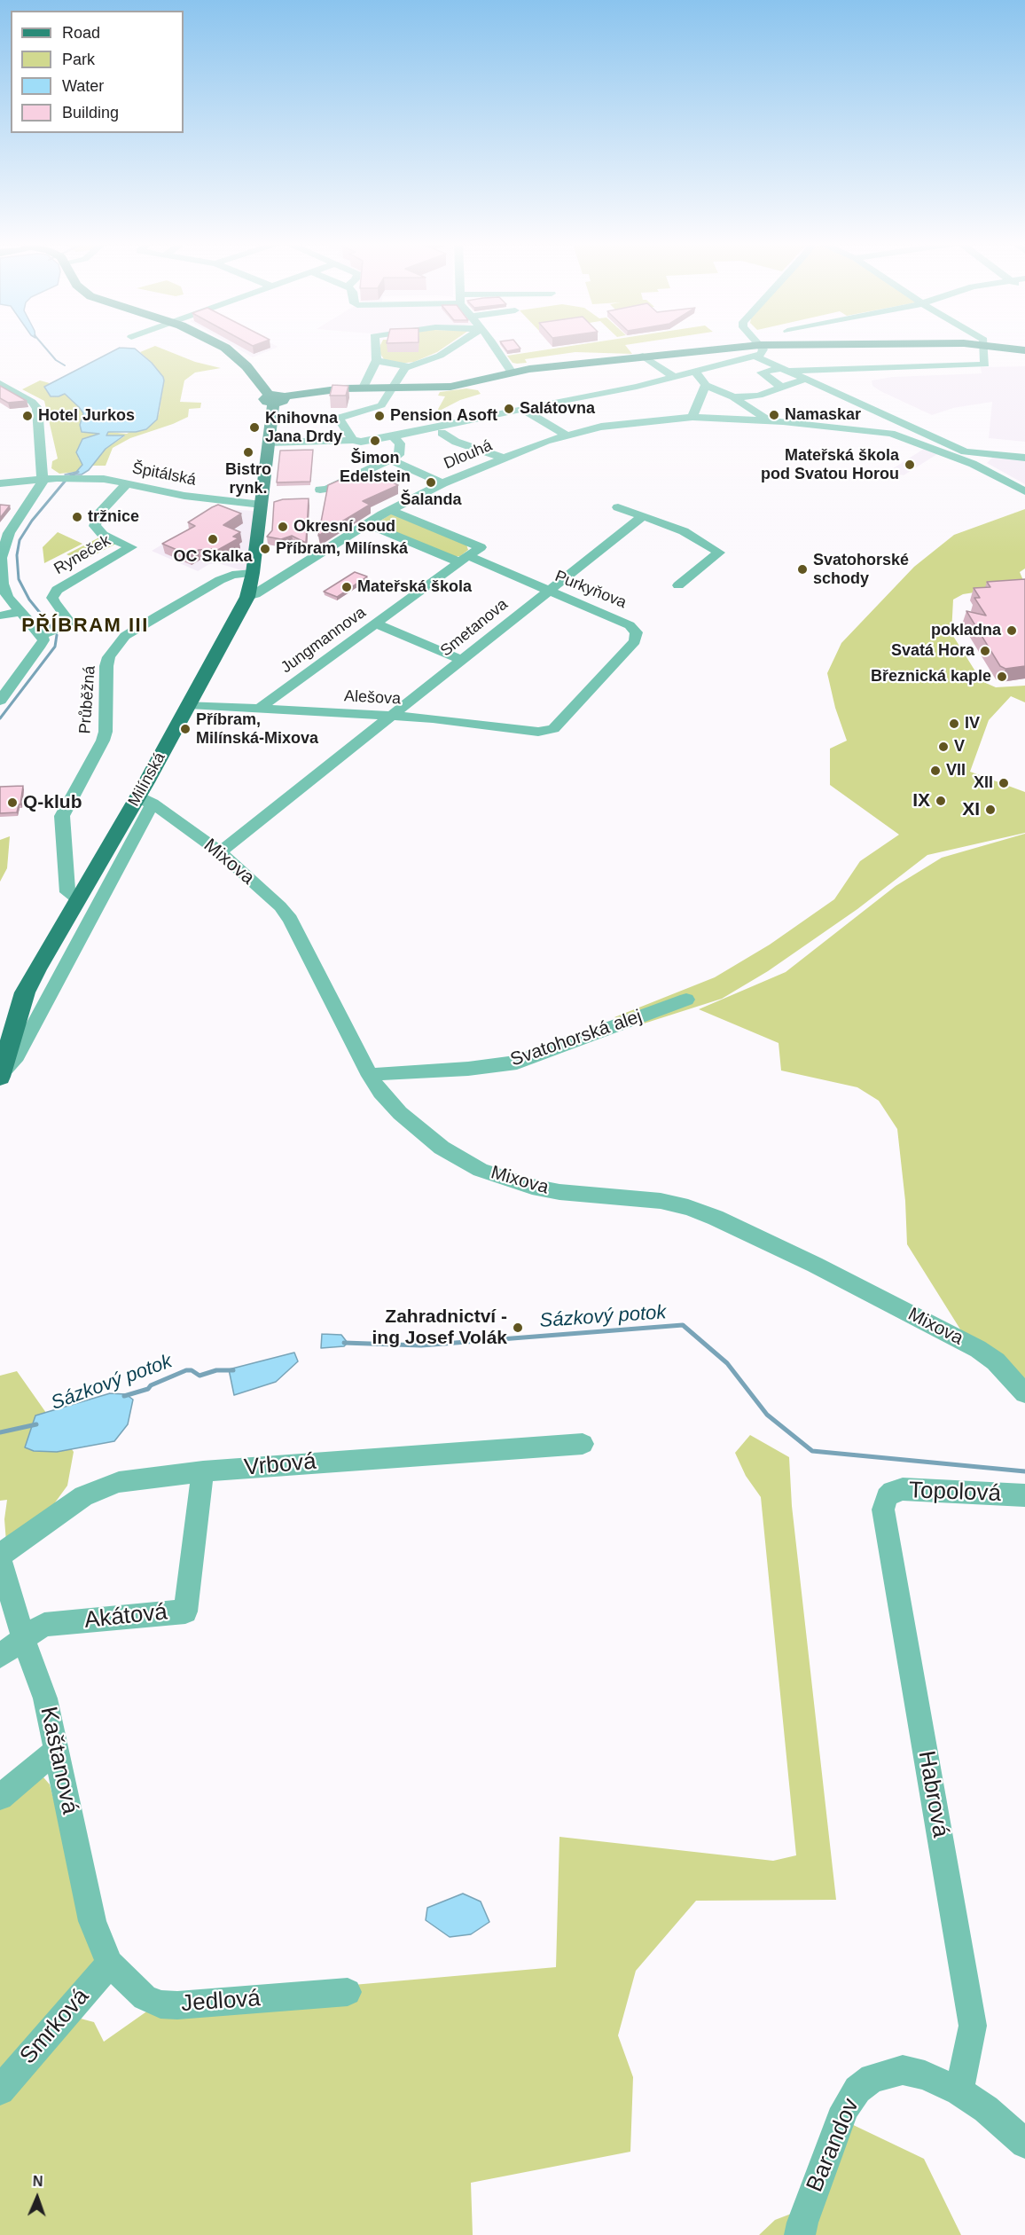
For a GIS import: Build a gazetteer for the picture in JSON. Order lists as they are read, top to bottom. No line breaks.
{"streets":{"main road":["Milínská"],"street":["Dlouhá","Špitálská","Ryneček","Purkyňova","Smetanova","Jungmannova","Alešova","Průběžná","Mixova","Svatohorská alej","Vrbová","Topolová","Akátová","Kaštanová","Habrová","Jedlová","Smrková","Barandov"]},"crossings":[["Dlouhá","Purkyňova"],["Dlouhá","Jungmannova"],["Dlouhá","Milínská"],["Špitálská","Ryneček"],["Špitálská","Milínská"],["Purkyňova","Smetanova"],["Purkyňova","Jungmannova"],["Purkyňova","Alešova"],["Smetanova","Alešova"],["Smetanova","Mixova"],["Jungmannova","Alešova"],["Alešova","Milínská"],["Průběžná","Milínská"],["Milínská","Mixova"],["Mixova","Svatohorská alej"],["Vrbová","Akátová"],["Topolová","Habrová"],["Akátová","Kaštanová"],["Kaštanová","Jedlová"],["Kaštanová","Smrková"],["Habrová","Barandov"],["Jedlová","Smrková"]],"districts":["PŘÍBRAM III"],"water":["Sázkový potok"],"places":["Salátovna","Namaskar","Hotel Jurkos","Pension Asoft","Knihovna Jana Drdy","Šimon Edelstein","Bistro rynk.","Mateřská škola pod Svatou Horou","Šalanda","tržnice","Okresní soud","OC Skalka","Příbram, Milínská","Svatohorské schody","Mateřská škola","pokladna","Svatá Hora","Březnická kaple","IV","Příbram, Milínská-Mixova","V","VII","XII","IX","Q-klub","XI","Zahradnictví - ing Josef Volák"],"legend":["Road","Park","Water","Building"],"north":"top"}
